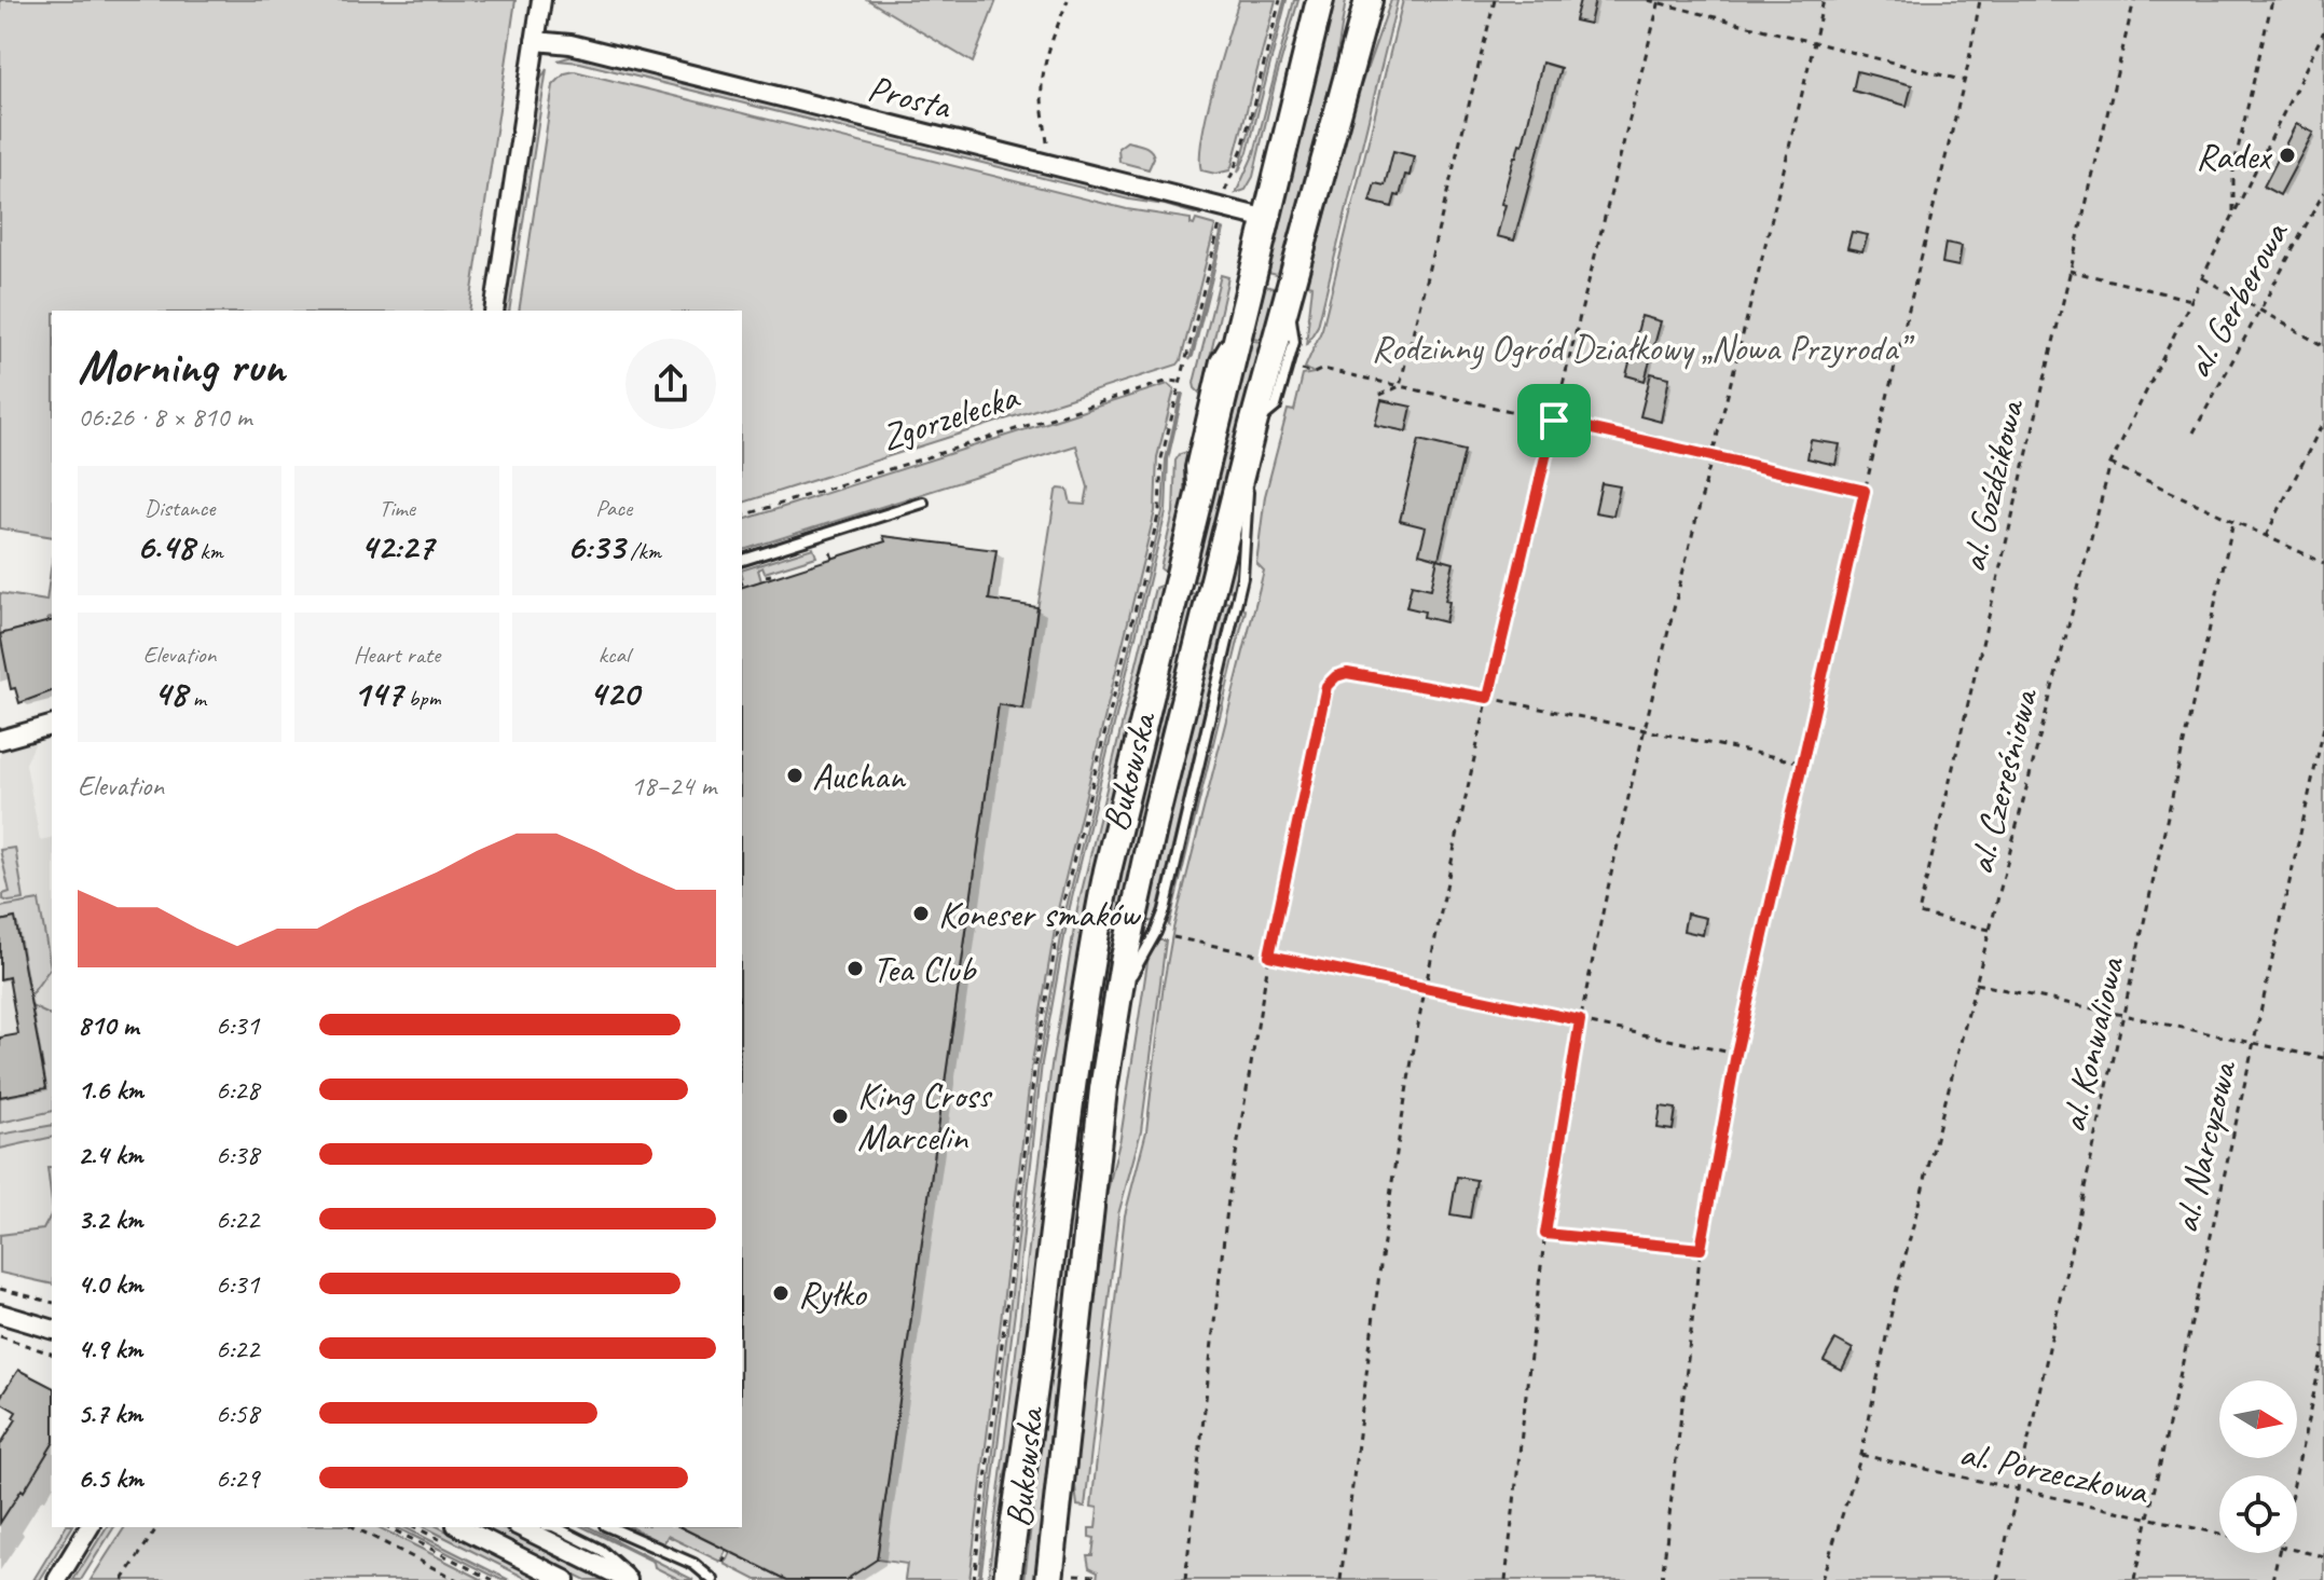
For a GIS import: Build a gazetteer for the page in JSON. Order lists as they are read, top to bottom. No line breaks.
{"streets":{"main road":["Bukowska"],"street":["Prosta"],"path":["al. Gerberowa","Zgorzelecka","al. Goździkowa","al. Czereśniowa","al. Konwaliowa","al. Narcyzowa","al. Porzeczkowa"]},"crossings":[["Prosta","Bukowska"],["al. Goździkowa","al. Czereśniowa"],["al. Czereśniowa","al. Porzeczkowa"],["al. Konwaliowa","al. Porzeczkowa"],["al. Narcyzowa","al. Porzeczkowa"]],"parks":["Rodzinny Ogród Działkowy „Nowa Przyroda”"],"places":["Radex","Auchan","Koneser smaków","Tea Club","King Cross Marcelin","Ryłko"],"north":"right","page":{"heading":["Morning run","06:26 · 8 × 810 m"],"stats":[["Distance","6.48 km"],["Time","42:27"],["Pace","6:33 /km"],["Elevation","48 m"],["Heart rate","147 bpm"],["kcal","420"]],"chart":["Elevation","18–24 m"],"list":[{"name":"810 m","note":"6:31"},{"name":"1.6 km","note":"6:28"},{"name":"2.4 km","note":"6:38"},{"name":"3.2 km","note":"6:22"},{"name":"4.0 km","note":"6:31"},{"name":"4.9 km","note":"6:22"},{"name":"5.7 km","note":"6:58"},{"name":"6.5 km","note":"6:29"}]}}
